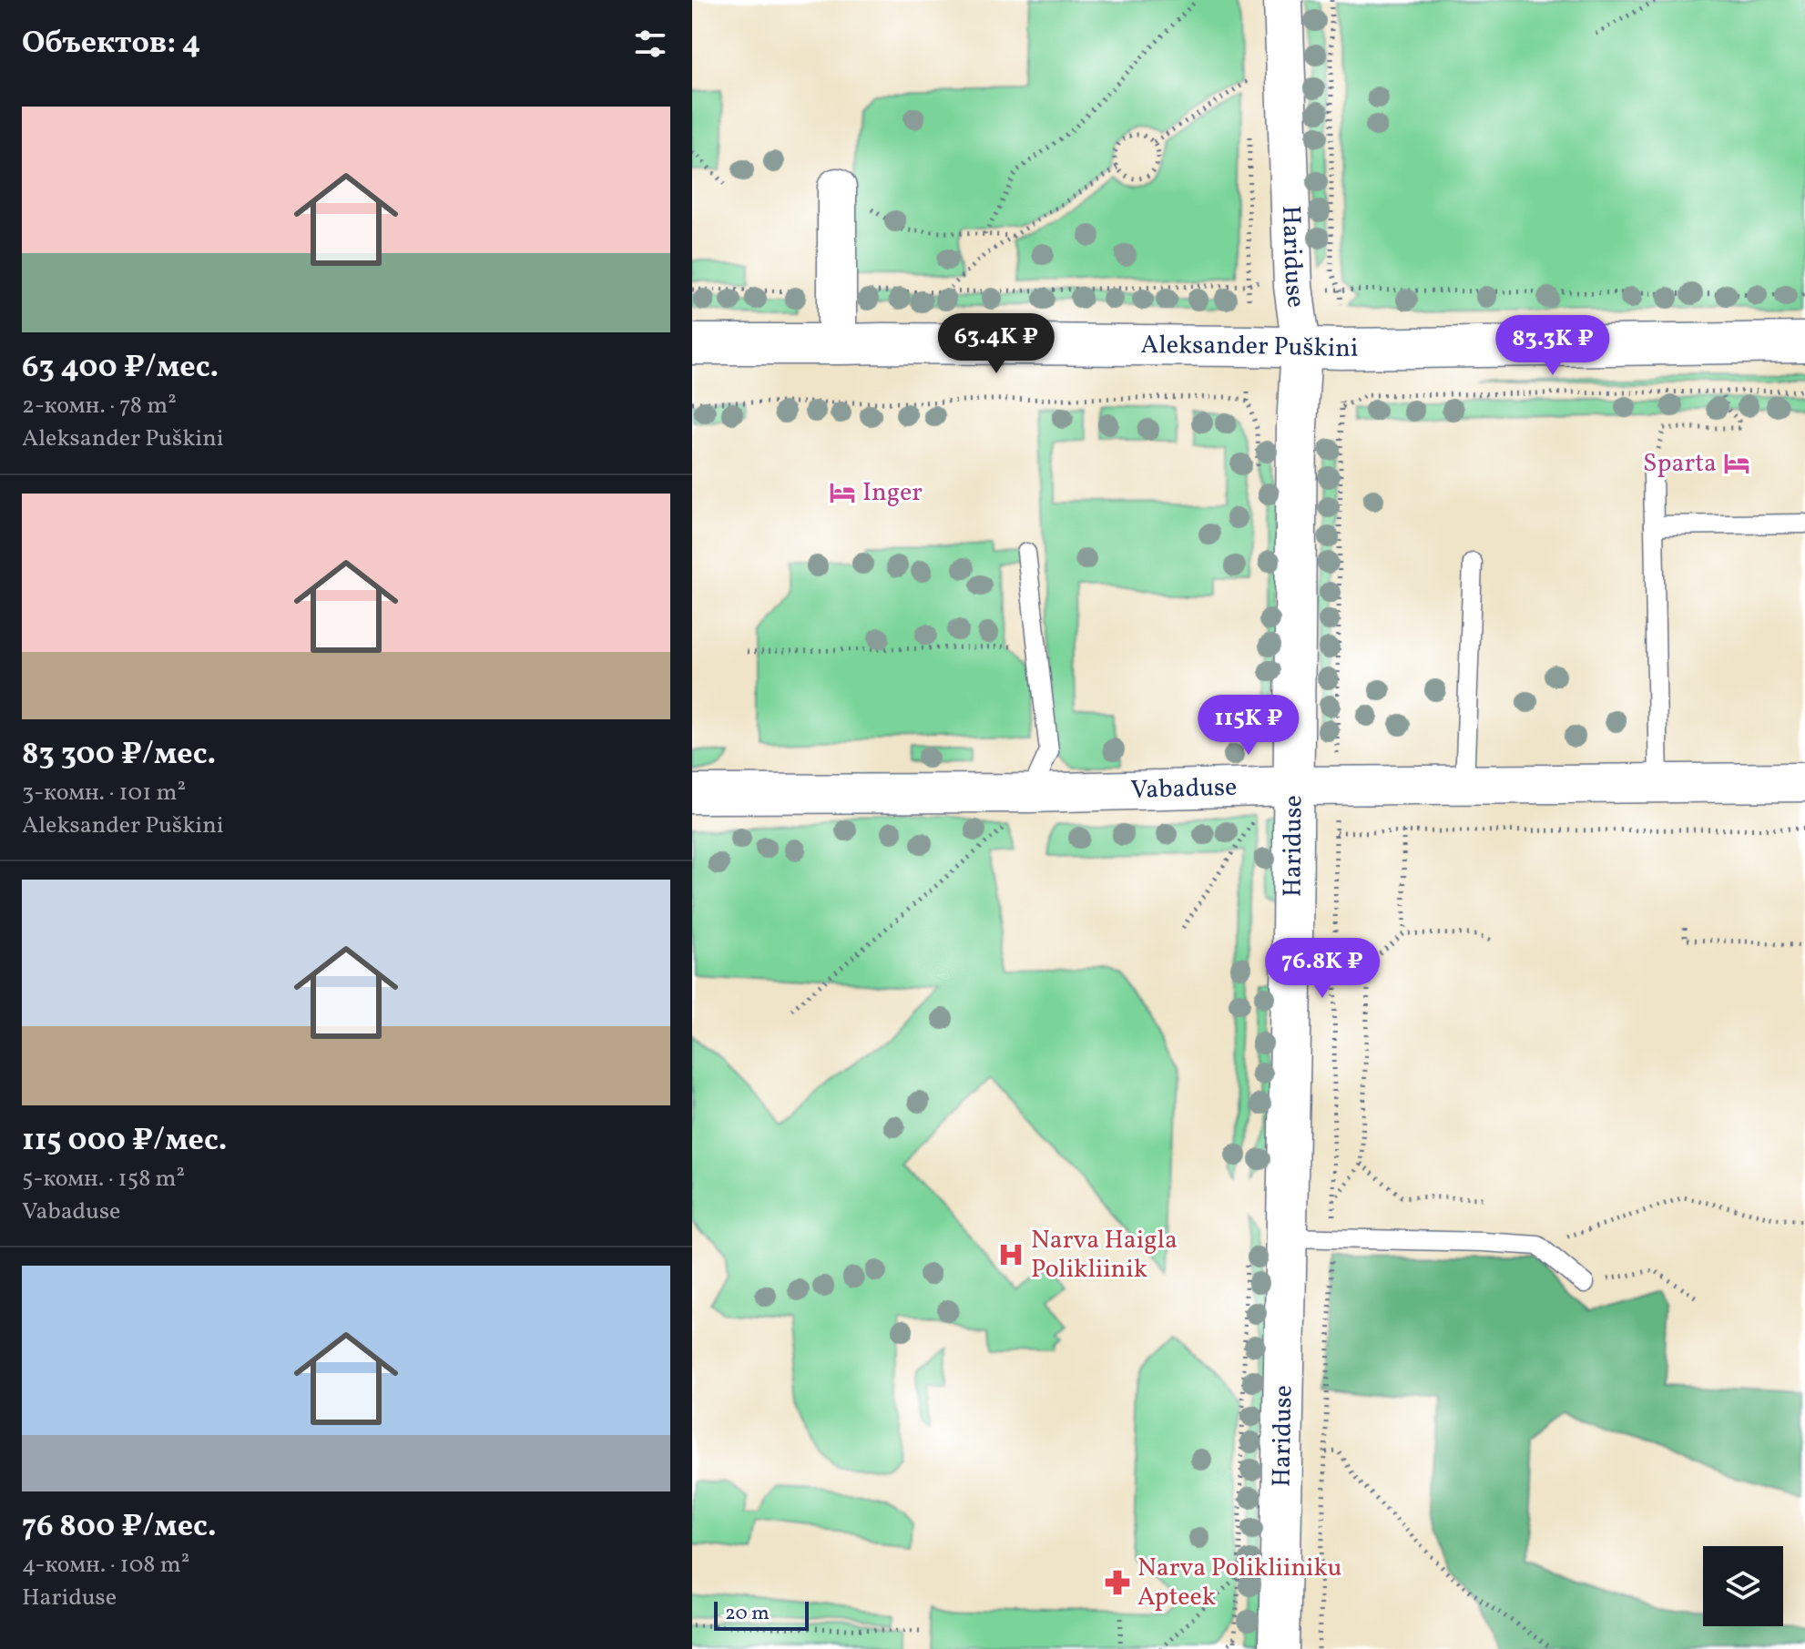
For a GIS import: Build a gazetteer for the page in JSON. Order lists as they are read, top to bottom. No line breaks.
{"streets":{"street":["Hariduse","Aleksander Puškini","Vabaduse"]},"crossings":[["Hariduse","Aleksander Puškini"],["Hariduse","Vabaduse"]],"places":{"hotel":["Sparta","Inger"],"hospital":["Narva Haigla Polikliinik"],"pharmacy":["Narva Polikliiniku Apteek"]},"scale_bar":"20 m","page":{"heading":"Объектов: 4","list":[{"name":"63 400 ₽/мес.","note":"2-комн. · 78 m² · Aleksander Puškini"},{"name":"83 300 ₽/мес.","note":"3-комн. · 101 m² · Aleksander Puškini"},{"name":"115 000 ₽/мес.","note":"5-комн. · 158 m² · Vabaduse"},{"name":"76 800 ₽/мес.","note":"4-комн. · 108 m² · Hariduse"}],"price":["63.4K ₽","83.3K ₽","115K ₽","76.8K ₽"],"scale":"20 m"}}
